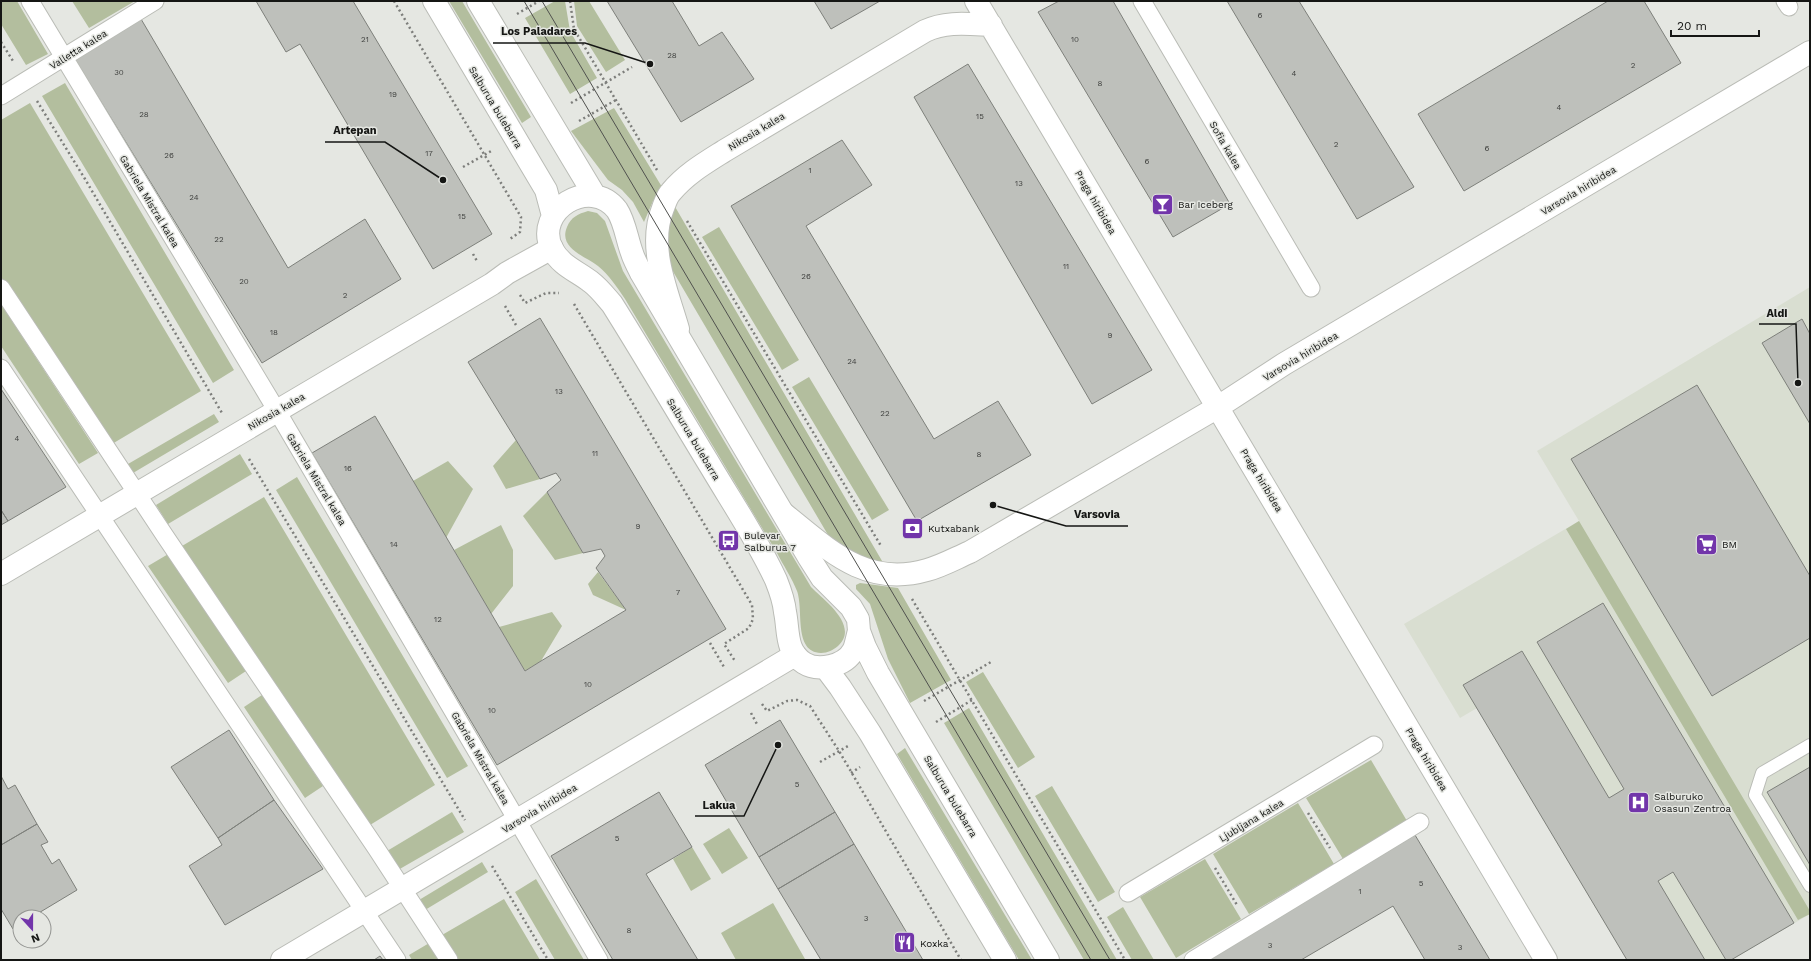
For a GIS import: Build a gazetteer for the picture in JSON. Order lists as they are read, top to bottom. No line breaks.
{"streets":{"street":["Valletta kalea","Salburua bulebarra","Nikosia kalea","Sofia kalea","Varsovia hiribidea","Gabriela Mistral kalea","Praga hiribidea","Ljubljana kalea"]},"crossings":[["Valletta kalea","Gabriela Mistral kalea"],["Salburua bulebarra","Nikosia kalea"],["Salburua bulebarra","Varsovia hiribidea"],["Nikosia kalea","Gabriela Mistral kalea"],["Nikosia kalea","Praga hiribidea"],["Varsovia hiribidea","Gabriela Mistral kalea"],["Varsovia hiribidea","Praga hiribidea"]],"places":{"other":["Los Paladares","Artepan","Aldi","Varsovia","Lakua"],"bar":["Bar Iceberg"],"bank":["Kutxabank"],"bus stop":["Bulevar Salburua 7"],"supermarket":["BM"],"hospital":["Salburuko Osasun Zentroa"],"restaurant":["Koxka"]},"house_numbers":["6","21","10","28","2","30","4","8","19","4","28","15","2","6","17","26","6","1","13","24","15","22","11","26","20","2","18","9","24","13","22","4","11","8","16","9","14","7","12","10","10","5","5","5","1","3","8","3","3"],"scale_bar":"20 m","north":"bottom"}
